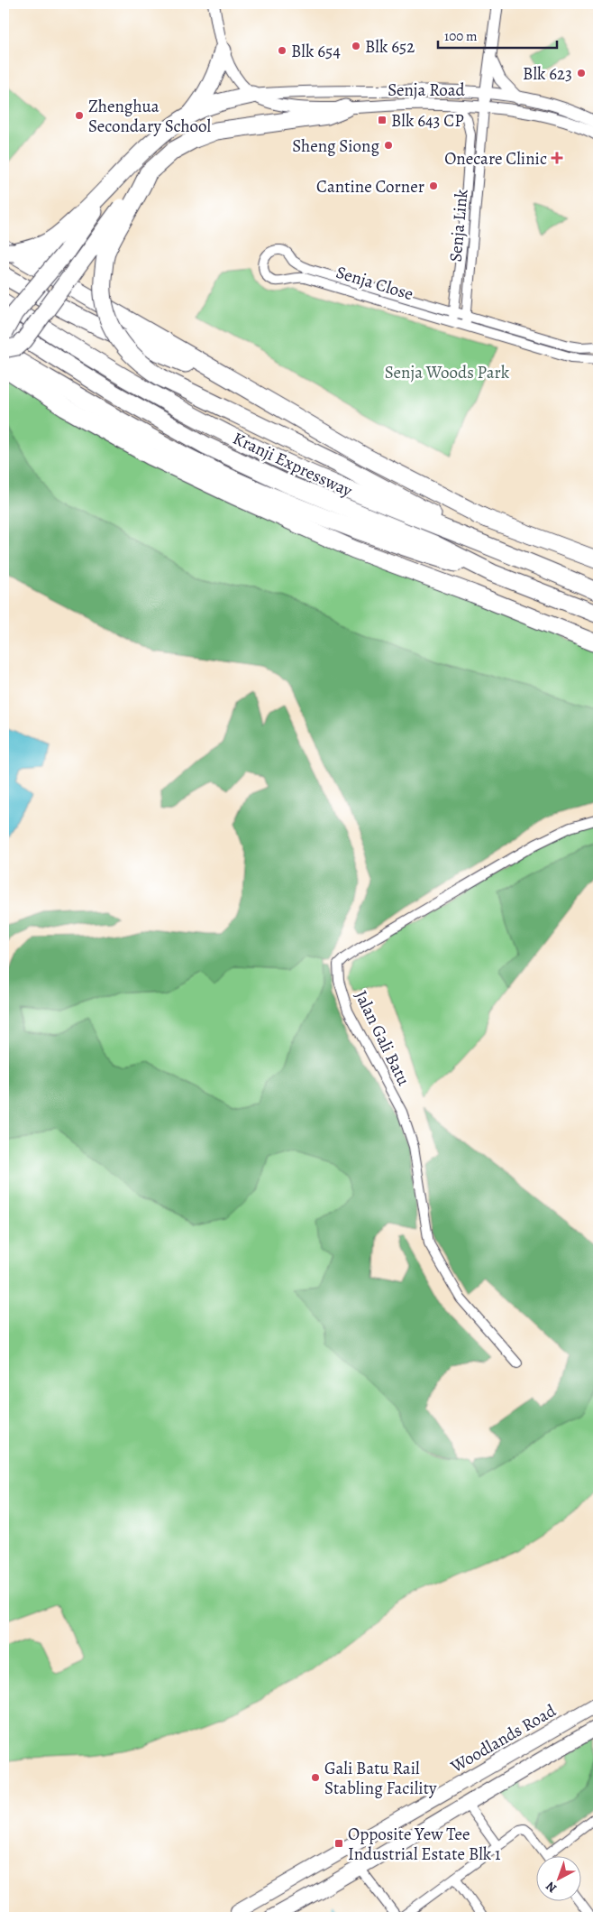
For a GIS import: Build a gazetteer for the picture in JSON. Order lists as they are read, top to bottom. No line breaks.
{"streets":{"highway":["Kranji Expressway"],"main road":["Woodlands Road"],"street":["Senja Road","Senja Link","Senja Close","Jalan Gali Batu"]},"crossings":[["Senja Road","Senja Link"],["Senja Link","Senja Close"]],"parks":["Senja Woods Park"],"places":{"other":["Blk 652","Blk 654","Blk 623","Zhenghua Secondary School","Sheng Siong","Cantine Corner","Gali Batu Rail Stabling Facility"],"transit":["Blk 643 CP","Opposite Yew Tee Industrial Estate Blk 1"],"health":["Onecare Clinic"]},"scale_bar":"100 m","north":"bottom left"}
